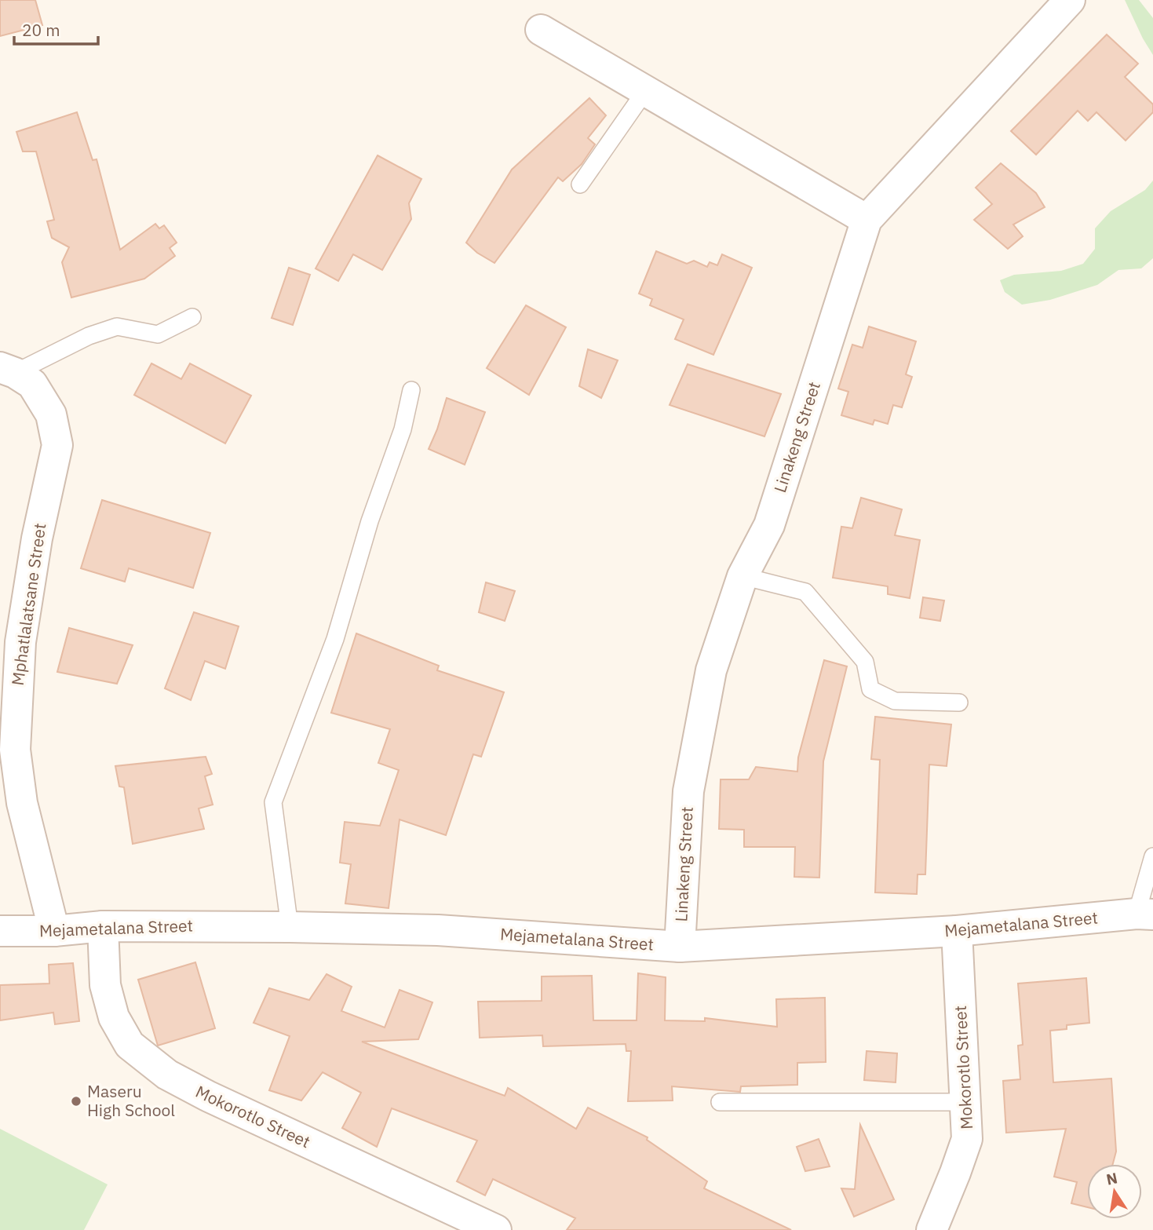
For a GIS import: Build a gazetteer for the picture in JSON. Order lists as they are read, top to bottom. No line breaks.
{"streets":{"street":["Linakeng Street","Mphatlalatsane Street","Mejametalana Street","Mokorotlo Street"]},"crossings":[["Linakeng Street","Mejametalana Street"],["Mphatlalatsane Street","Mejametalana Street"],["Mejametalana Street","Mokorotlo Street"]],"places":["Maseru High School"],"scale_bar":"20 m","north":"top"}
